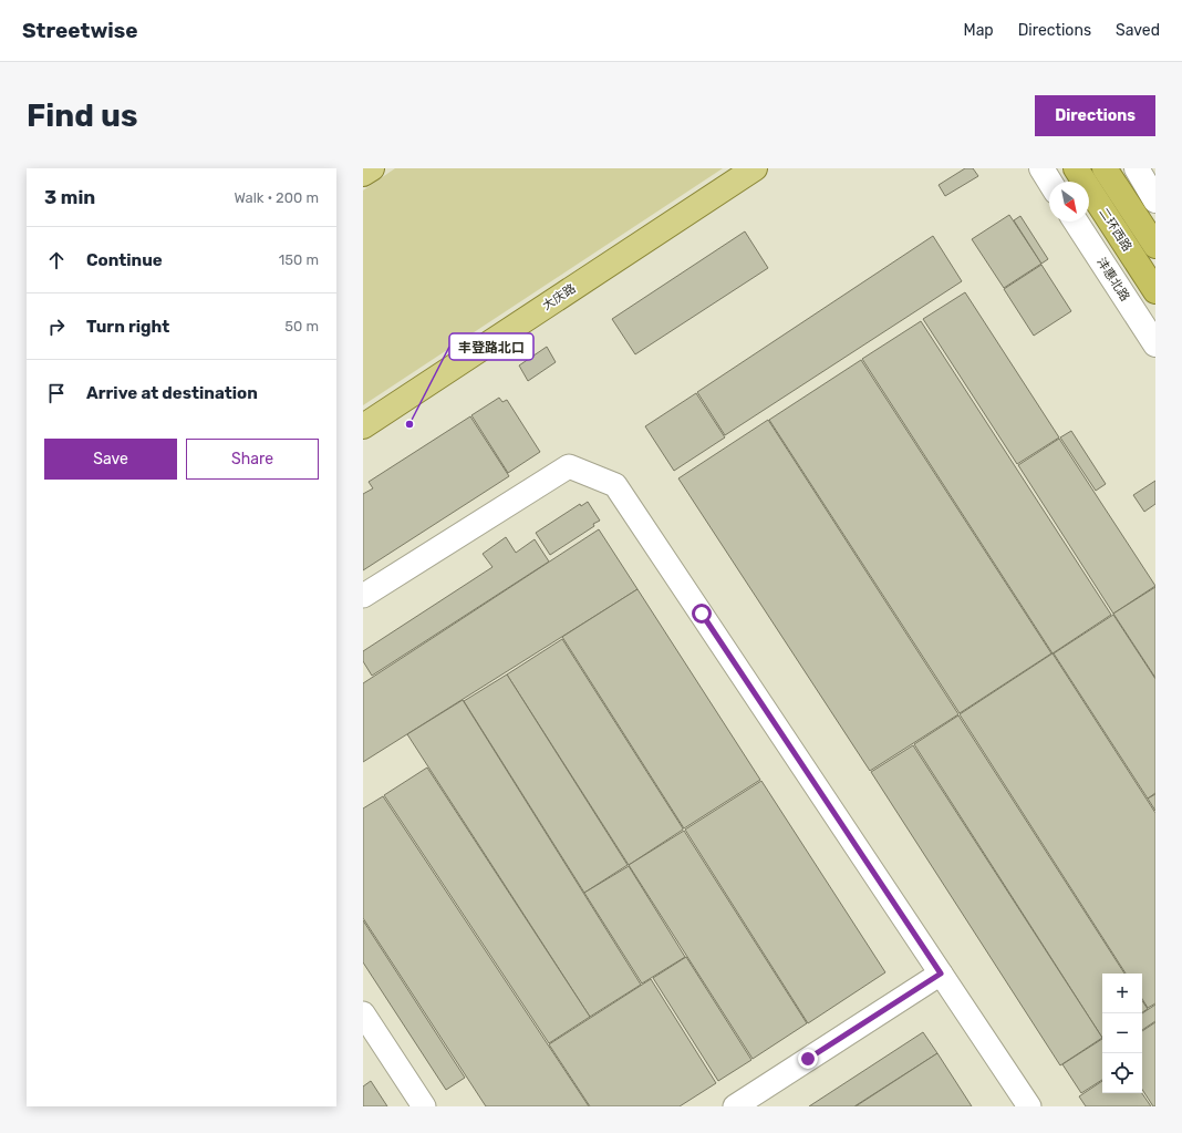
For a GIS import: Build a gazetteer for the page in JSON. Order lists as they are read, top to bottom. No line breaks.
{"streets":{"highway":["二环西路"],"main road":["沣惠北路","大庆路"]},"places":["丰登路北口"],"north":"bottom right","page":{"header":"Streetwise","nav":["Map","Directions","Saved"],"buttons":["Directions",["Save","Share"]],"title":"Find us","heading":["3 min","Walk · 200 m"],"list":[["Continue","150 m"],["Turn right","50 m"],"Arrive at destination"],"map_buttons":["+","−"]}}
